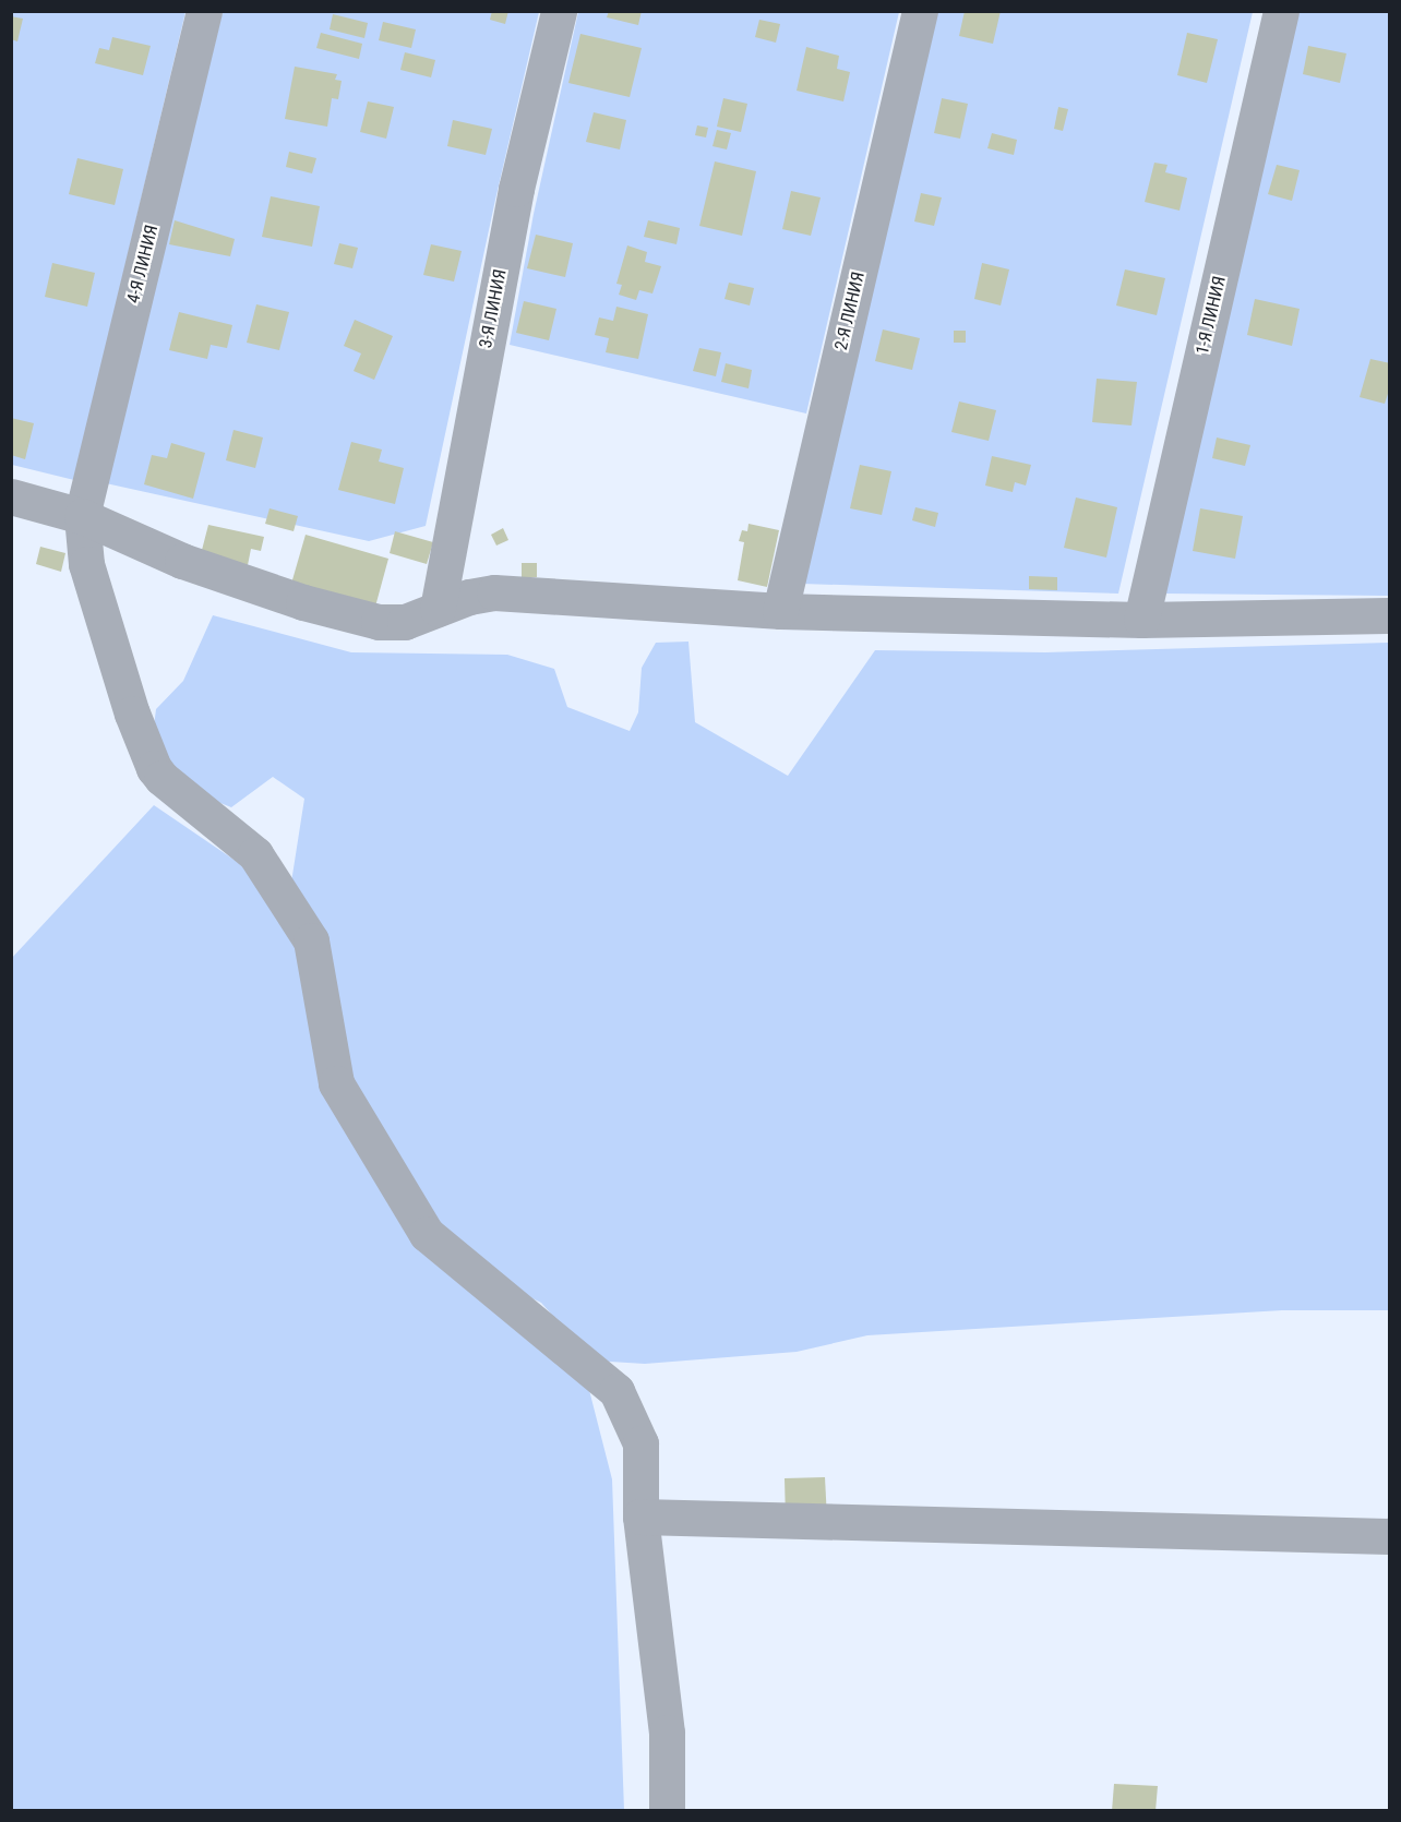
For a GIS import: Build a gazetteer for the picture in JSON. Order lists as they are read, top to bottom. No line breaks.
{"streets":{"street":["4-Я ЛИНИЯ","3-Я ЛИНИЯ","2-Я ЛИНИЯ","1-Я ЛИНИЯ"]}}
